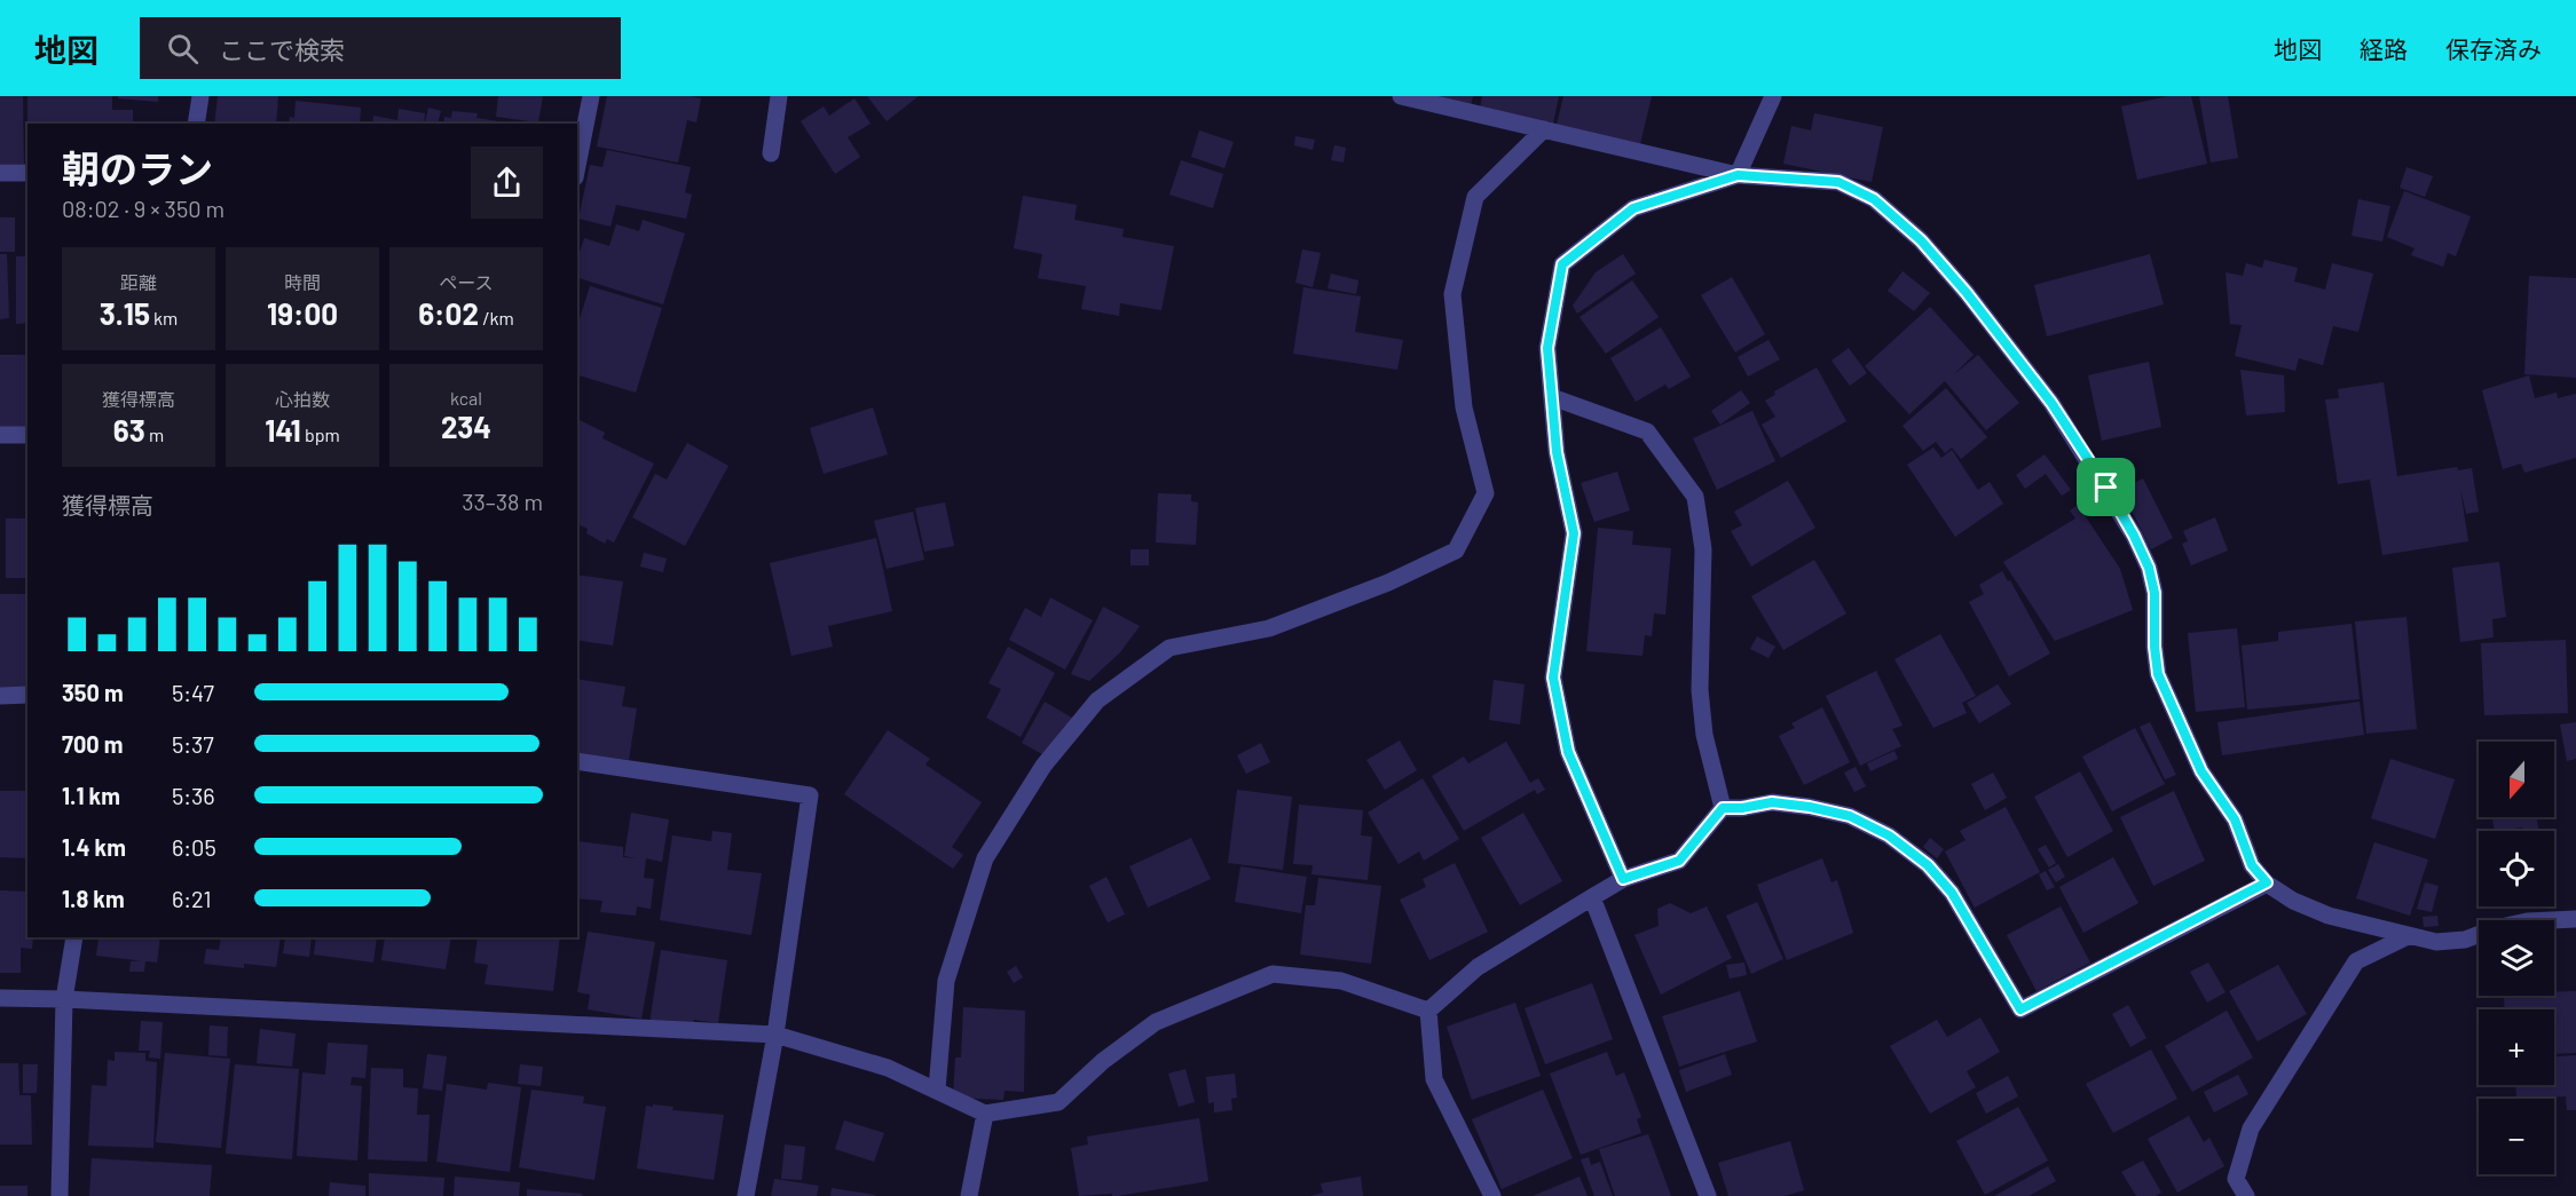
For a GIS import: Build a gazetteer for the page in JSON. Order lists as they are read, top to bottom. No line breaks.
{"north":"bottom","page":{"header":"地図","search":"ここで検索","nav":["地図","経路","保存済み"],"heading":["朝のラン","08:02 · 9 × 350 m"],"stats":[["距離","3.15 km"],["時間","19:00"],["ペース","6:02 /km"],["獲得標高","63 m"],["心拍数","141 bpm"],["kcal","234"]],"chart":["獲得標高","33–38 m"],"list":[{"name":"350 m","note":"5:47"},{"name":"700 m","note":"5:37"},{"name":"1.1 km","note":"5:36"},{"name":"1.4 km","note":"6:05"},{"name":"1.8 km","note":"6:21"}],"map_buttons":["+","−"]}}
